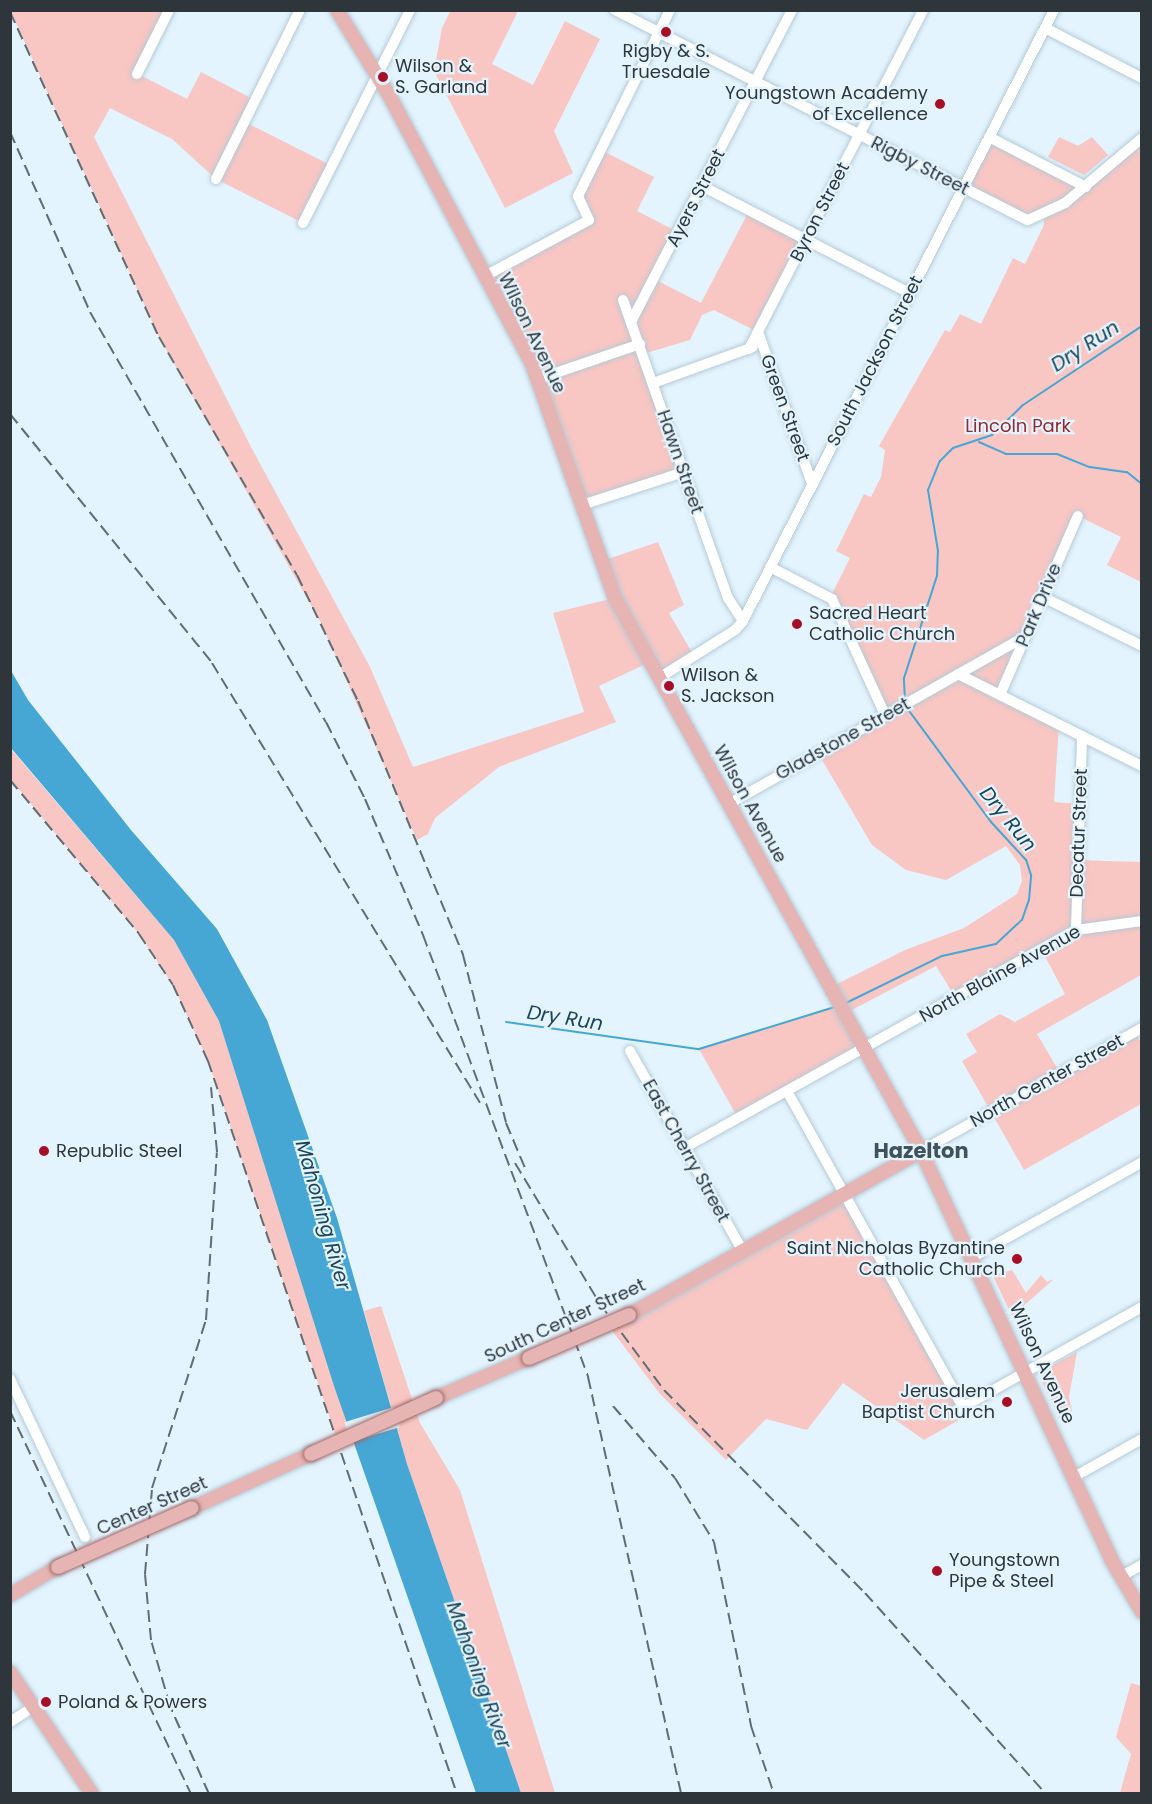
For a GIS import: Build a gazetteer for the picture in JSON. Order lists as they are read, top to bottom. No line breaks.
{"streets":{"main road":["Wilson Avenue","South Center Street","Center Street"],"street":["Rigby Street","Ayers Street","Byron Street","South Jackson Street","Green Street","Hawn Street","Park Drive","Gladstone Street","Decatur Street","North Blaine Avenue","North Center Street","East Cherry Street"]},"crossings":[["Rigby Street","Ayers Street"],["Rigby Street","Byron Street"],["Rigby Street","South Jackson Street"],["Ayers Street","Hawn Street"],["Byron Street","Green Street"],["Wilson Avenue","South Jackson Street"],["Wilson Avenue","Gladstone Street"],["Wilson Avenue","North Blaine Avenue"],["Wilson Avenue","North Center Street"],["Wilson Avenue","South Center Street"],["South Jackson Street","Green Street"],["South Jackson Street","Hawn Street"],["Park Drive","Gladstone Street"],["Decatur Street","North Blaine Avenue"],["North Blaine Avenue","East Cherry Street"],["North Center Street","South Center Street"],["East Cherry Street","South Center Street"],["South Center Street","Center Street"]],"districts":["Hazelton"],"water":["Dry Run","Mahoning River"],"parks":["Lincoln Park"],"places":["Rigby & S. Truesdale","Wilson & S. Garland","Youngstown Academy of Excellence","Sacred Heart Catholic Church","Wilson & S. Jackson","Republic Steel","Saint Nicholas Byzantine Catholic Church","Jerusalem Baptist Church","Youngstown Pipe & Steel","Poland & Powers"]}
